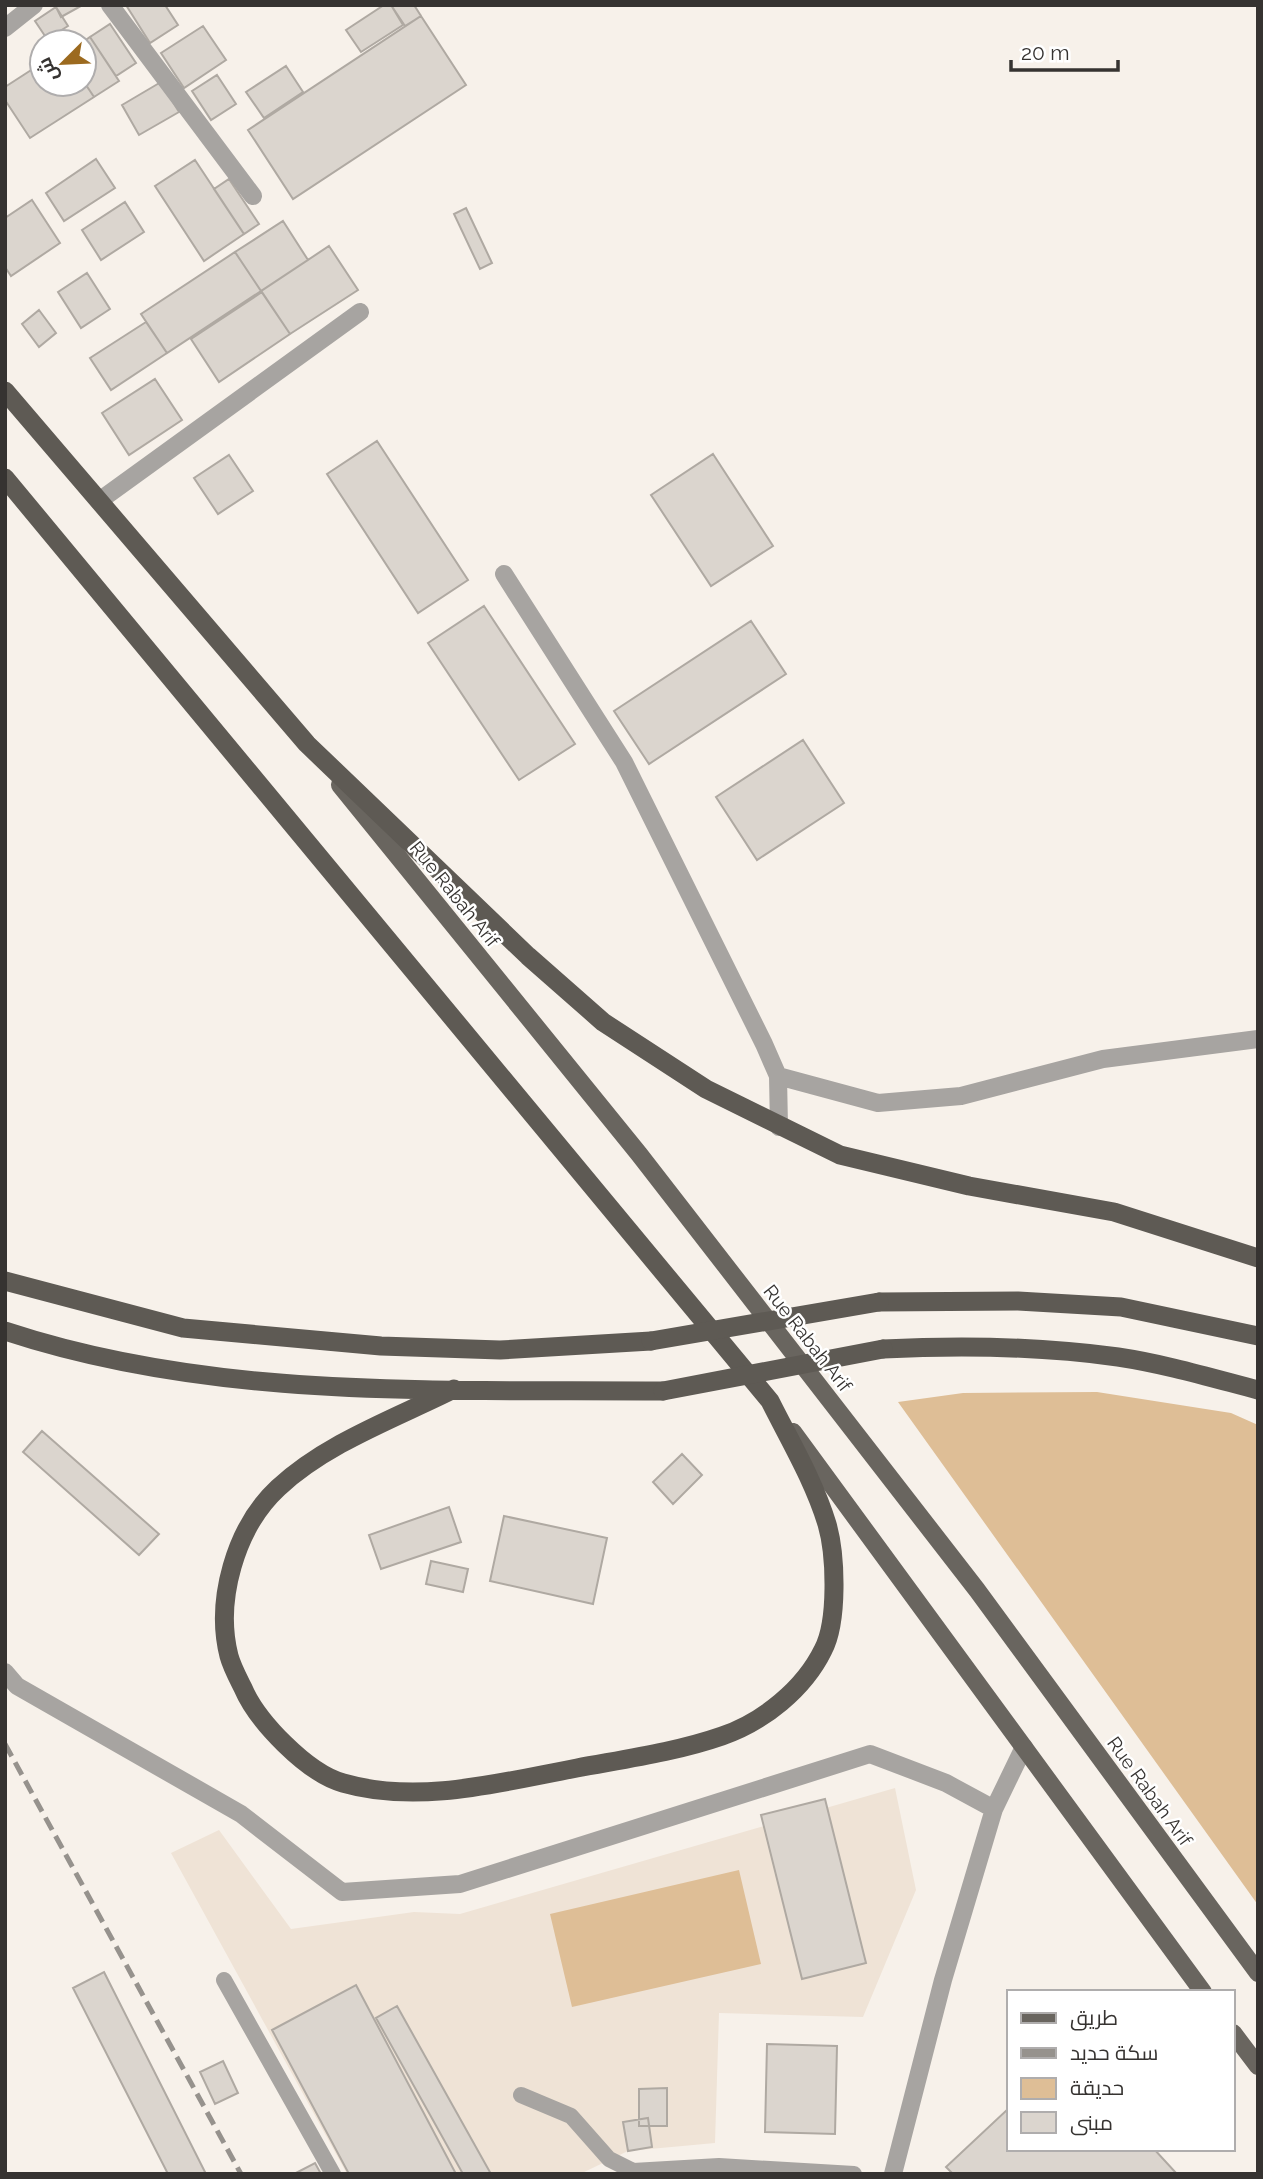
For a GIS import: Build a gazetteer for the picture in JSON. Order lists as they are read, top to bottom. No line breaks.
{"streets":{"main road":["Rue Rabah Arif"]},"legend":["طريق","سكة حديد","حديقة","مبنى"],"scale_bar":"20 m","north":"bottom left"}
